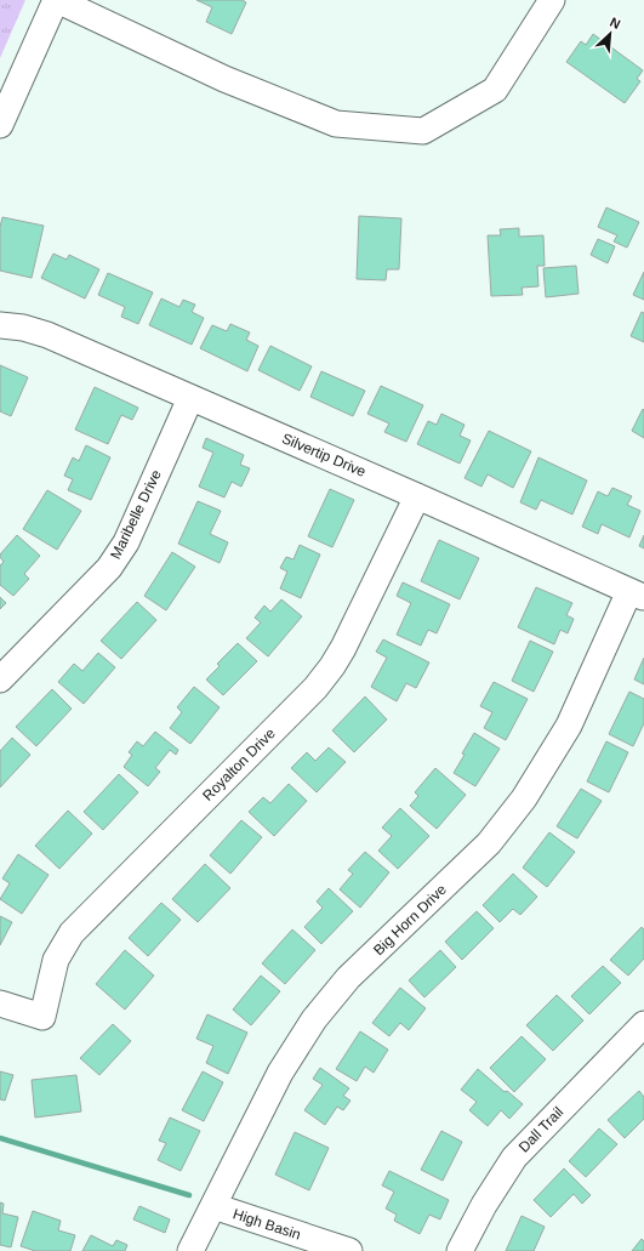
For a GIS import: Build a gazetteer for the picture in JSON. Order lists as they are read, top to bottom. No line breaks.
{"streets":{"street":["Silvertip Drive","Maribelle Drive","Royalton Drive","Big Horn Drive","Dall Trail","High Basin"]},"crossings":[["Silvertip Drive","Maribelle Drive"],["Silvertip Drive","Royalton Drive"],["Silvertip Drive","Big Horn Drive"],["Big Horn Drive","High Basin"]],"north":"top right"}
